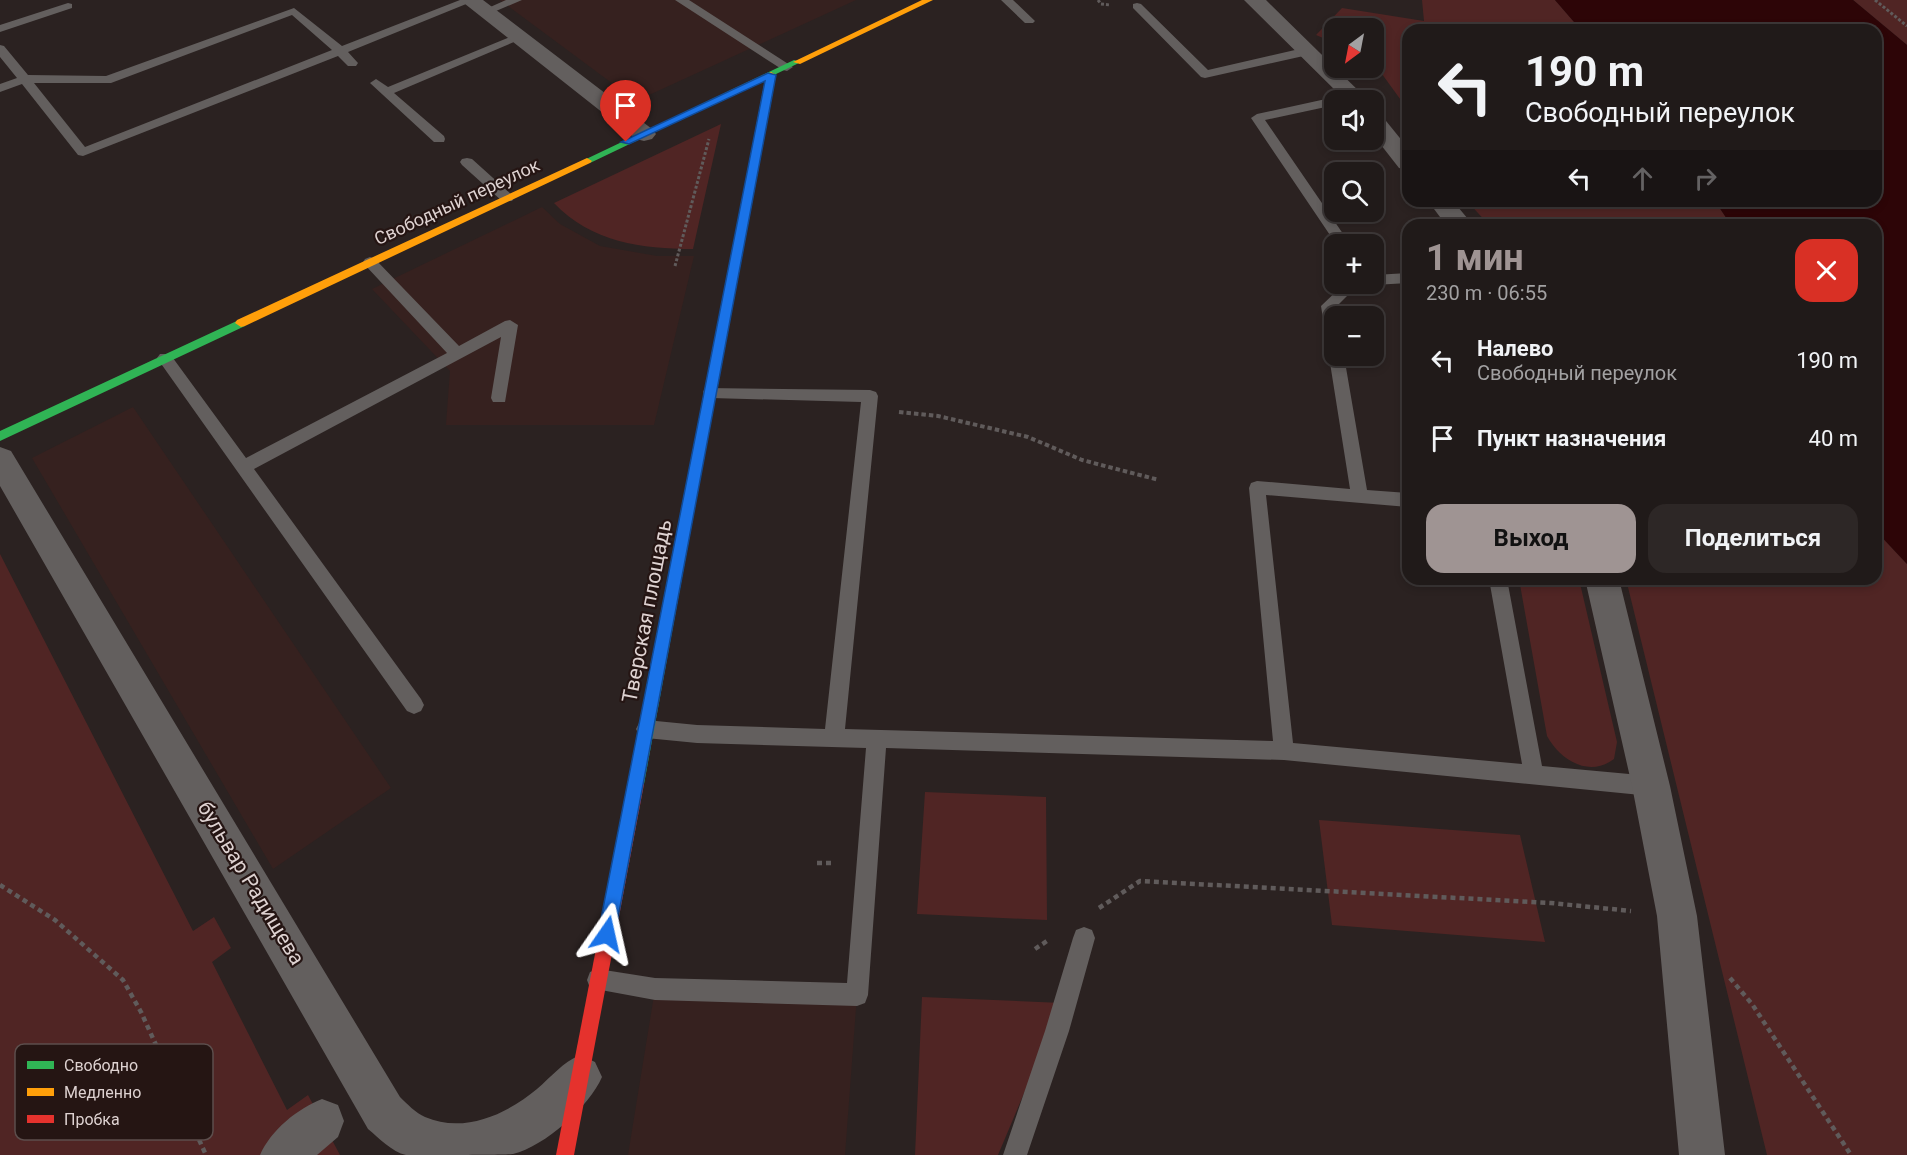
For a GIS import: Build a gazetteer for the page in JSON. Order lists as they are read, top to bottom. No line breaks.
{"streets":{"street":["Свободный переулок","Тверская площадь","бульвар Радищева"]},"crossings":[["Свободный переулок","Тверская площадь"],["Тверская площадь","бульвар Радищева"]],"legend":["Свободно","Медленно","Пробка"],"north":"bottom left","page":{"map_buttons":["+","−"],"turn":["190 m","Свободный переулок"],"heading":["1 мин","230 m · 06:55"],"list":[{"name":"Налево","note":"Свободный переулок","value":"190 m"},{"name":"Пункт назначения","value":"40 m"}],"buttons":["Выход","Поделиться"]}}
